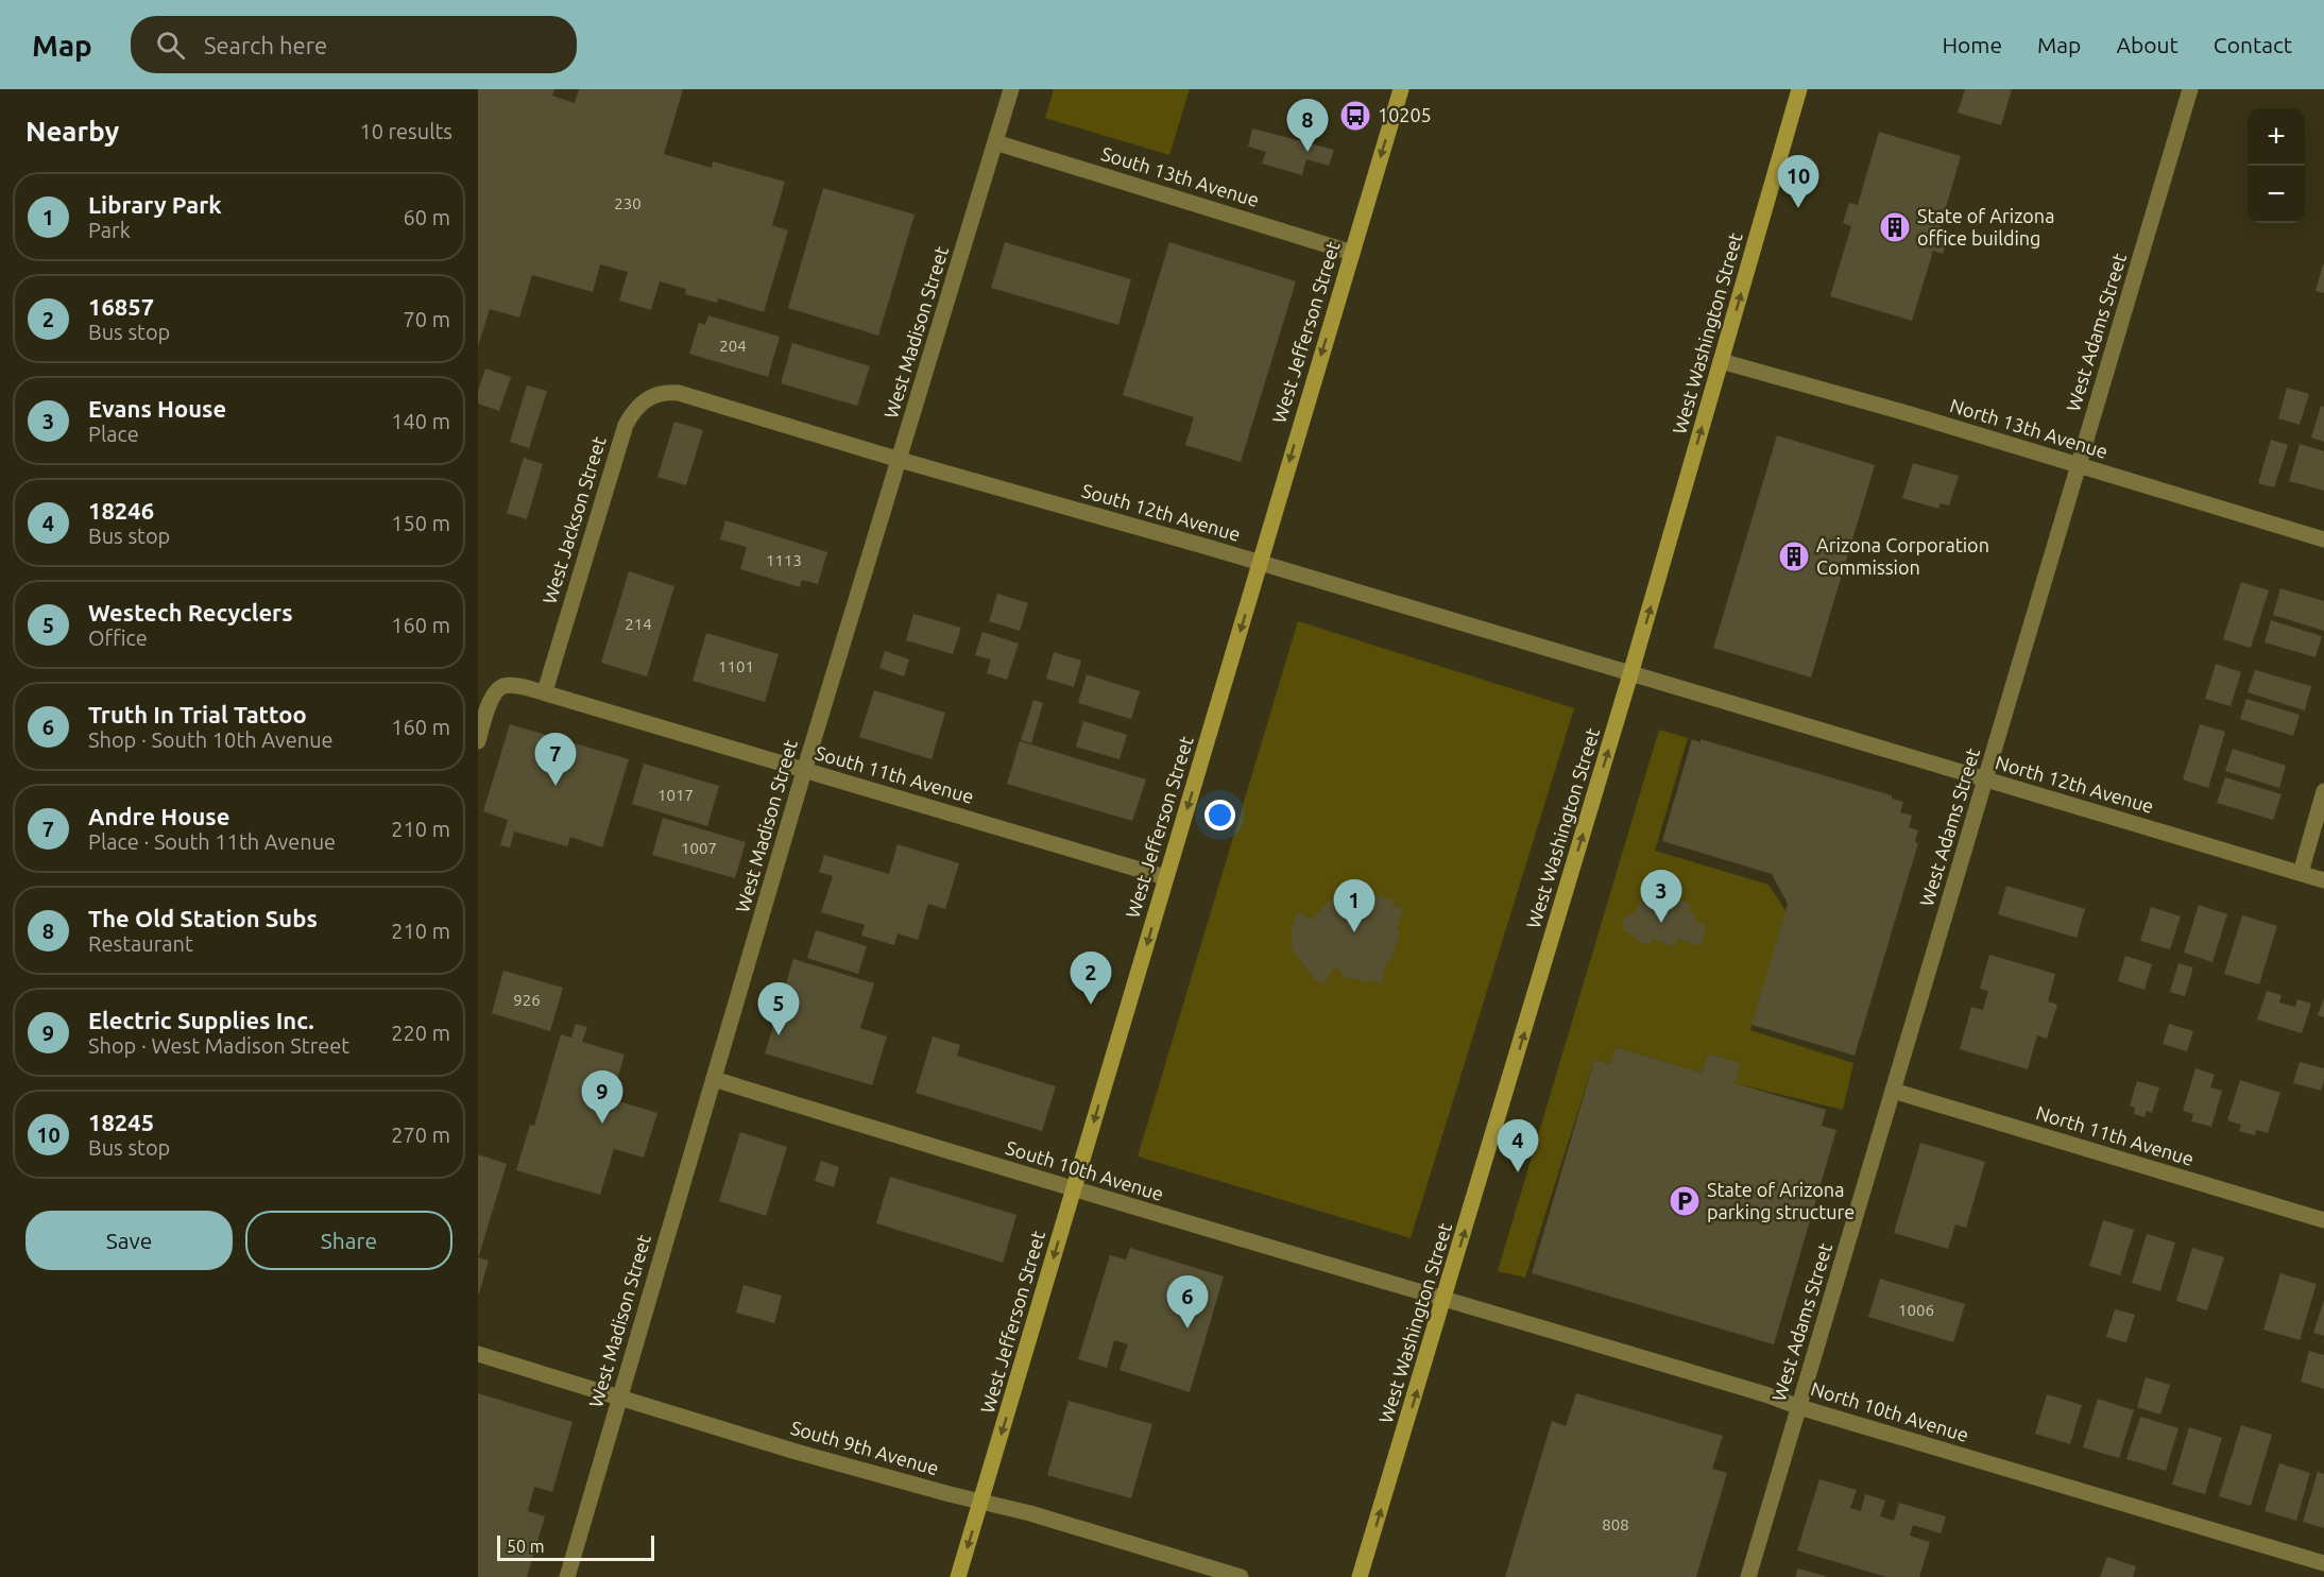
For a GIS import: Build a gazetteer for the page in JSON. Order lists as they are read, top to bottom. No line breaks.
{"streets":{"main road":["West Jefferson Street","West Washington Street"],"street":["South 13th Avenue","West Madison Street","West Adams Street","North 13th Avenue","South 12th Avenue","West Jackson Street","South 11th Avenue","North 12th Avenue","North 11th Avenue","South 10th Avenue","North 10th Avenue","South 9th Avenue"]},"crossings":[["South 13th Avenue","West Madison Street"],["South 13th Avenue","West Jefferson Street"],["West Madison Street","South 12th Avenue"],["West Madison Street","South 11th Avenue"],["West Madison Street","South 10th Avenue"],["West Madison Street","South 9th Avenue"],["West Jefferson Street","South 12th Avenue"],["West Jefferson Street","South 11th Avenue"],["West Jefferson Street","South 10th Avenue"],["West Jefferson Street","South 9th Avenue"],["West Adams Street","North 13th Avenue"],["West Adams Street","North 12th Avenue"],["West Adams Street","North 11th Avenue"],["West Adams Street","North 10th Avenue"],["West Washington Street","North 13th Avenue"],["West Washington Street","South 12th Avenue"],["West Washington Street","North 12th Avenue"],["West Washington Street","South 10th Avenue"],["West Washington Street","North 10th Avenue"],["South 12th Avenue","West Jackson Street"],["South 12th Avenue","North 12th Avenue"],["West Jackson Street","South 11th Avenue"],["South 10th Avenue","North 10th Avenue"]],"one_way":["West Jefferson Street","West Washington Street"],"places":{"bus stop":["10205"],"building":["State of Arizona office building","Arizona Corporation Commission"],"parking":["State of Arizona parking structure"]},"house_numbers":["230","204","1113","214","1101","1017","1007","926","1006","808"],"scale_bar":"50 m","page":{"header":"Map","search":"Search here","nav":["Home","Map","About","Contact"],"heading":["Nearby","10 results"],"pins":["8","10","7","3","1","2","5","9","4","6"],"map_buttons":["+","−"],"list":[{"mark":"1","name":"Library Park","note":"Park","value":"60 m"},{"mark":"2","name":"16857","note":"Bus stop","value":"70 m"},{"mark":"3","name":"Evans House","note":"Place","value":"140 m"},{"mark":"4","name":"18246","note":"Bus stop","value":"150 m"},{"mark":"5","name":"Westech Recyclers","note":"Office","value":"160 m"},{"mark":"6","name":"Truth In Trial Tattoo","note":"Shop · South 10th Avenue","value":"160 m"},{"mark":"7","name":"Andre House","note":"Place · South 11th Avenue","value":"210 m"},{"mark":"8","name":"The Old Station Subs","note":"Restaurant","value":"210 m"},{"mark":"9","name":"Electric Supplies Inc.","note":"Shop · West Madison Street","value":"220 m"},{"mark":"10","name":"18245","note":"Bus stop","value":"270 m"}],"buttons":["Save","Share"],"scale":"50 m"}}
